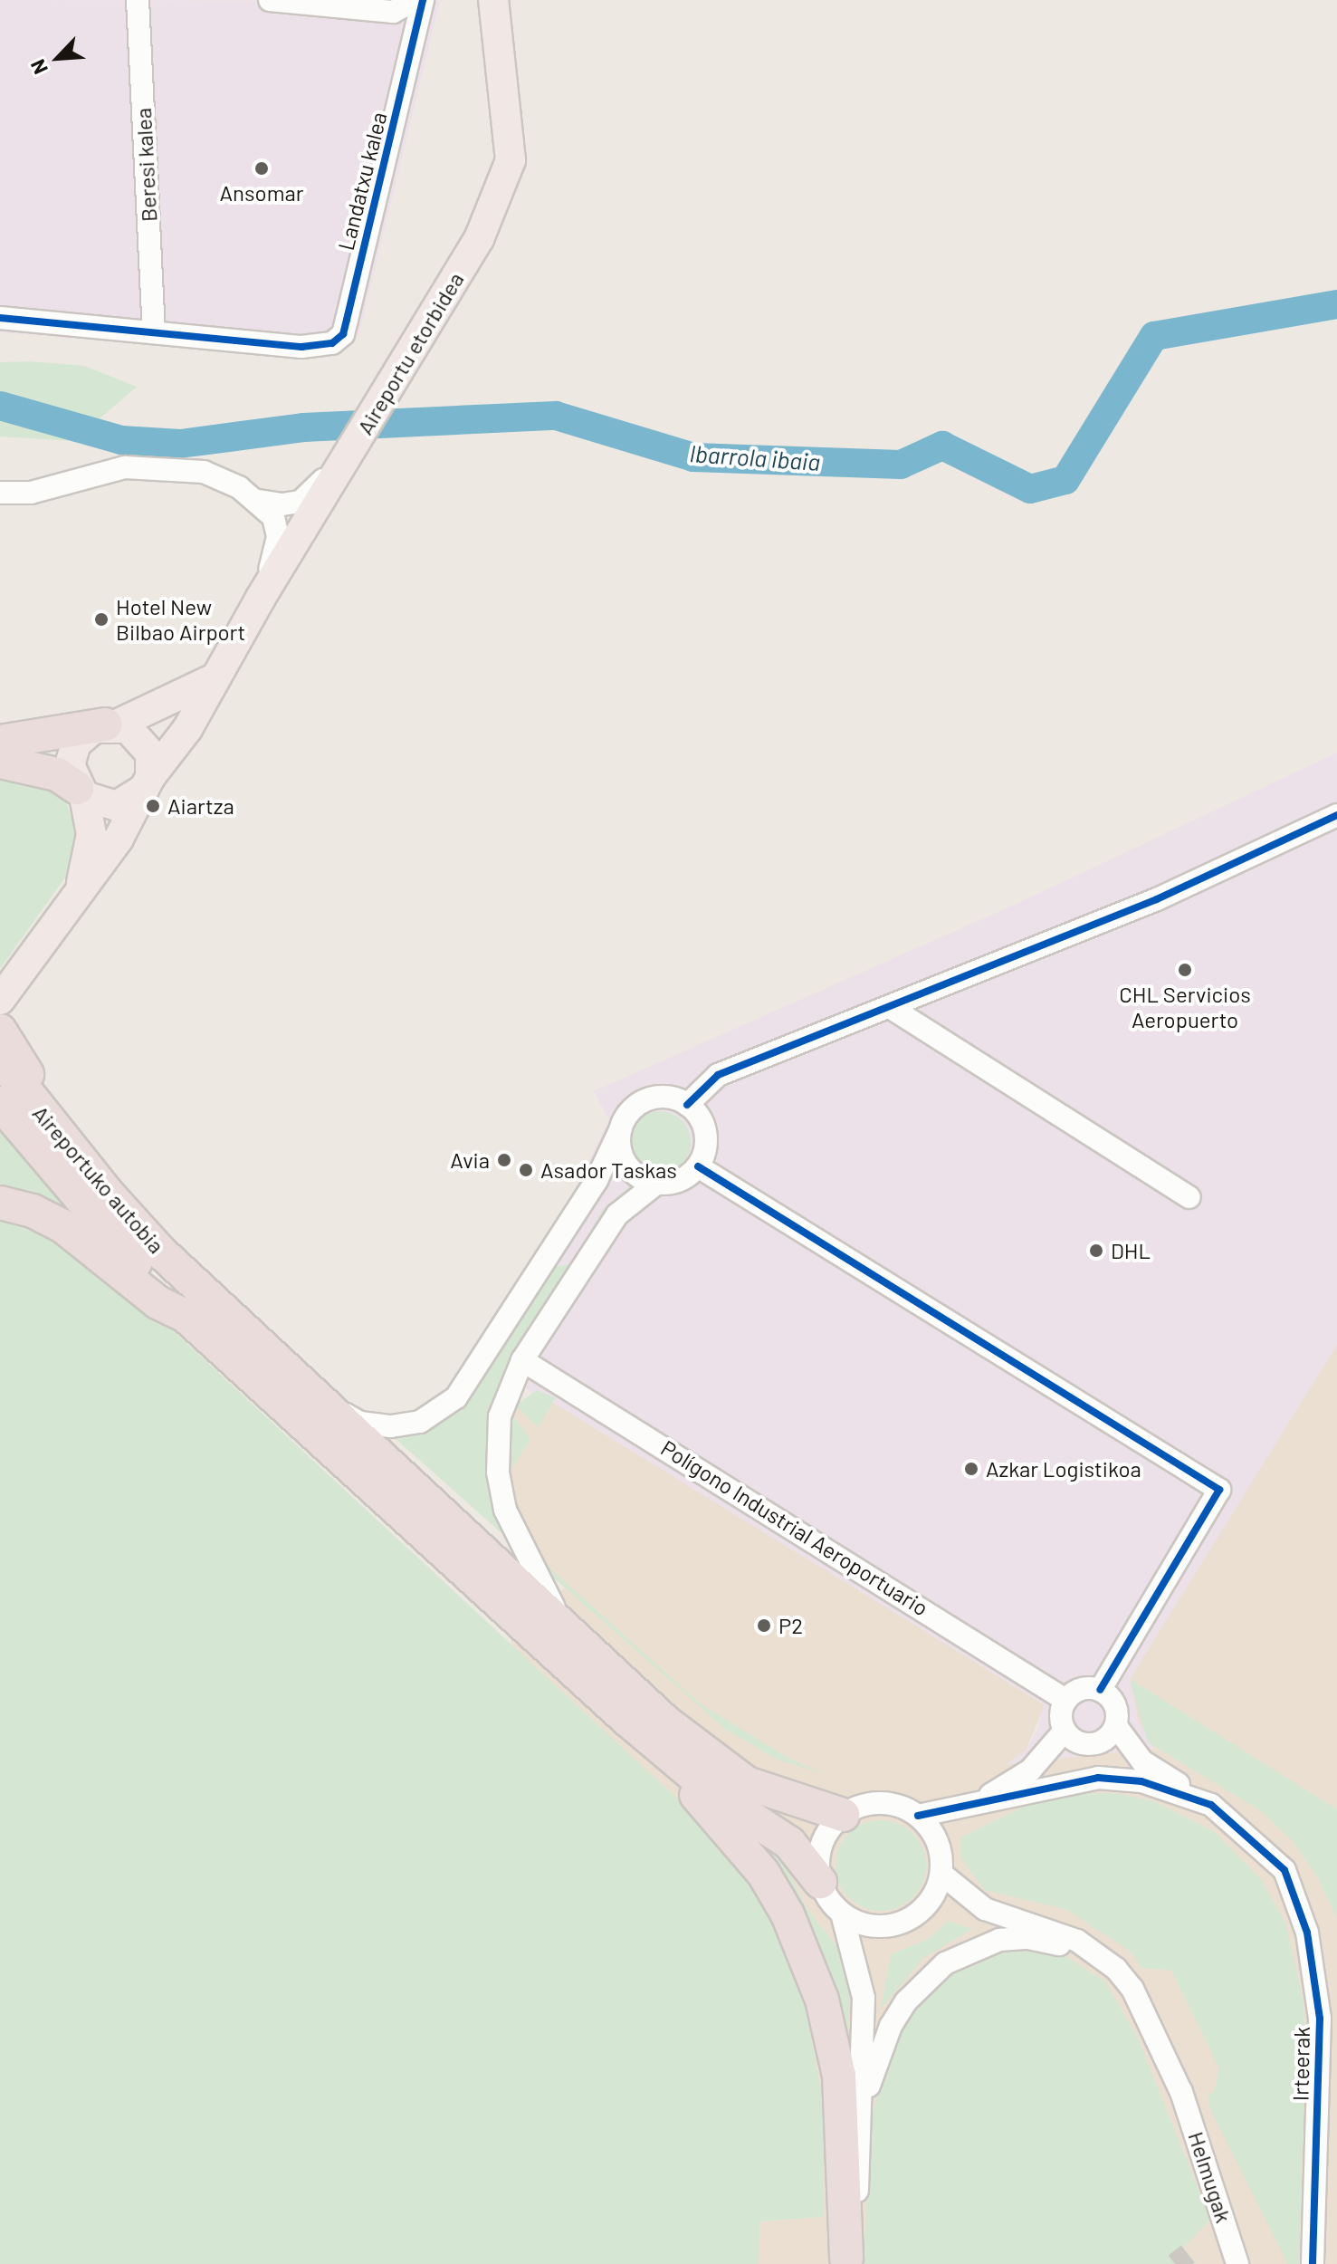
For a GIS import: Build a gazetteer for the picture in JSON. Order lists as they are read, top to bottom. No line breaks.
{"streets":{"highway":["Aireportuko autobia"],"main road":["Aireportu etorbidea"],"street":["Beresi kalea","Landatxu kalea","Polígono Industrial Aeroportuario","Irteerak","Helmugak"]},"crossings":[["Beresi kalea","Landatxu kalea"]],"water":["Ibarrola ibaia"],"places":["Ansomar","Hotel New Bilbao Airport","Aiartza","CHL Servicios Aeropuerto","Avia","Asador Taskas","DHL","Azkar Logistikoa","P2"],"north":"bottom left"}
